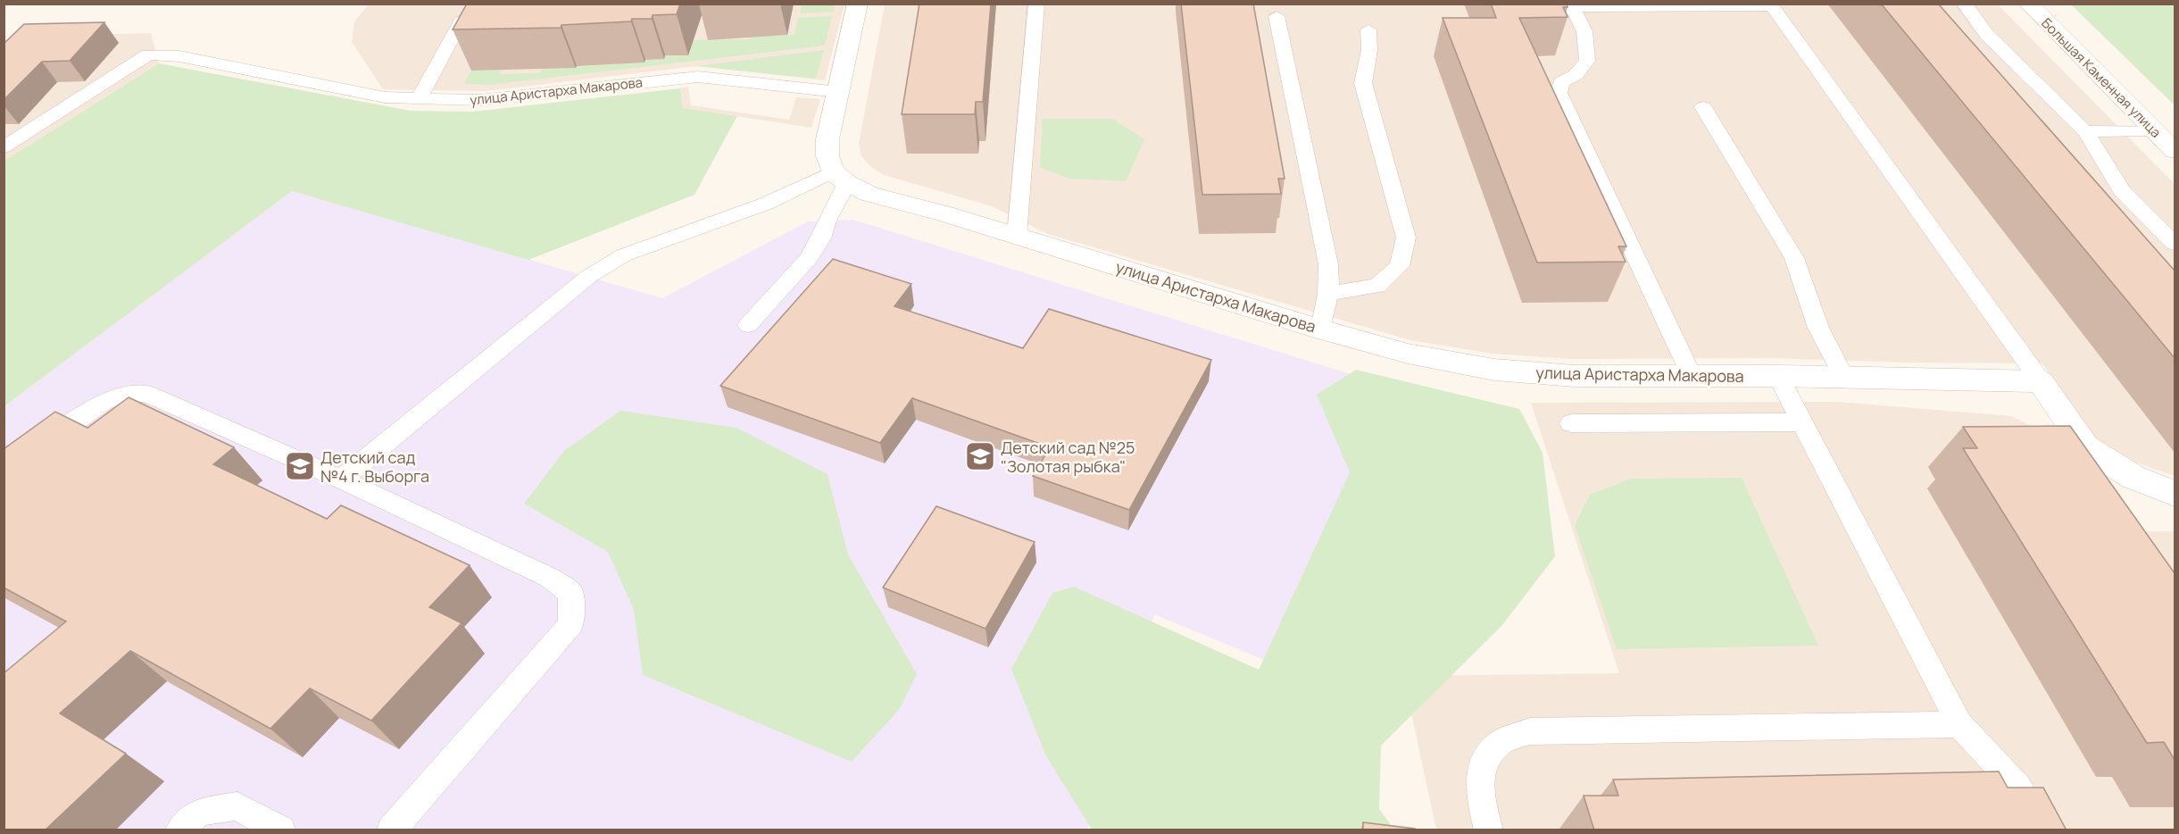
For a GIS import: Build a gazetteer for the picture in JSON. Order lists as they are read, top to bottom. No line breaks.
{"streets":{"street":["Большая Каменная улица","улица Аристарха Макарова"]},"places":{"school or university":["Детский сад №25 \"Золотая рыбка\"","Детский сад №4 г. Выборга"]}}
